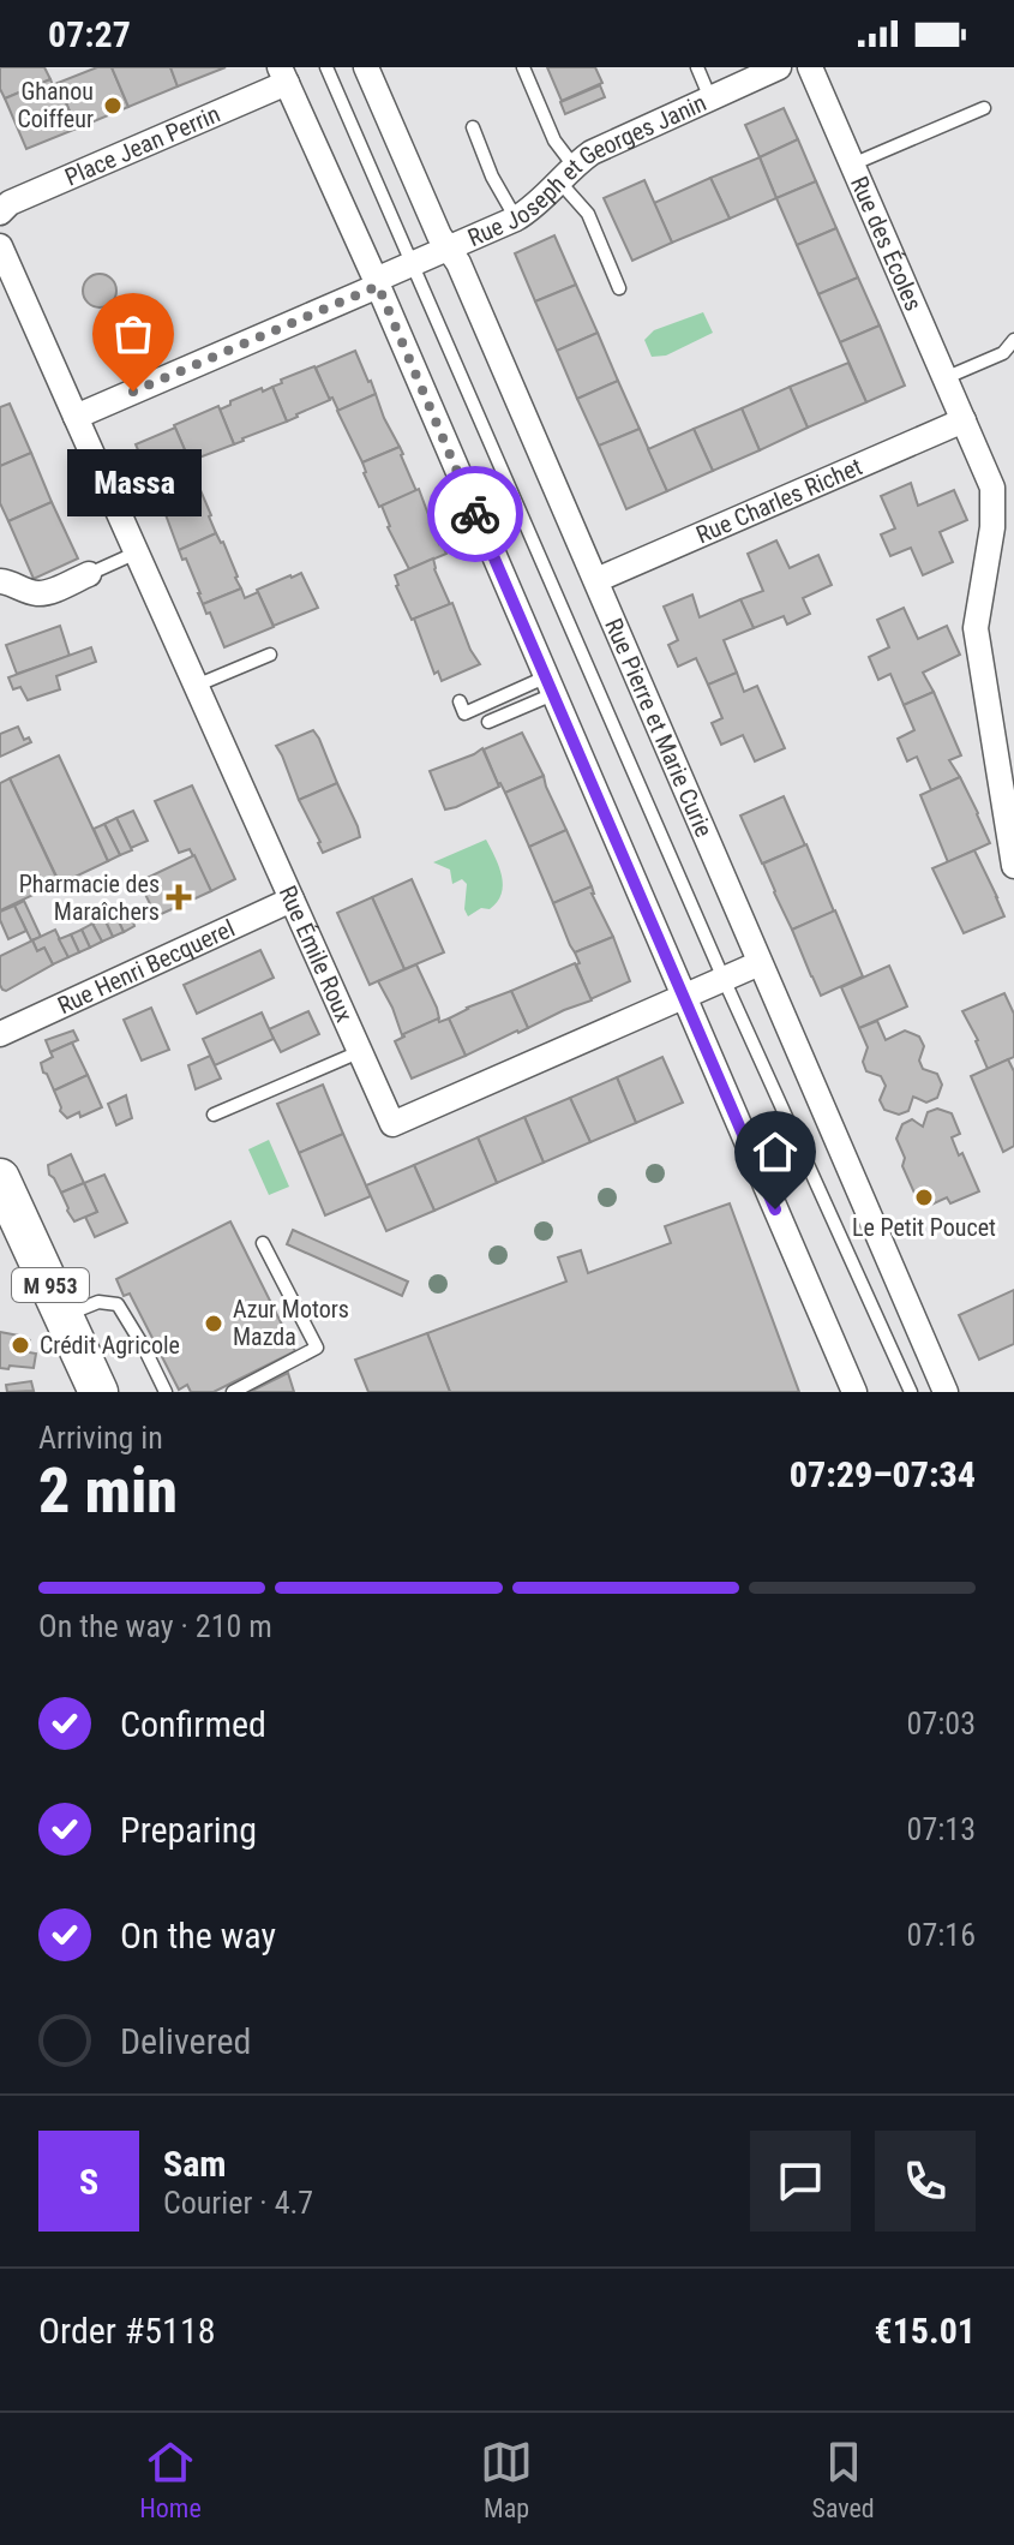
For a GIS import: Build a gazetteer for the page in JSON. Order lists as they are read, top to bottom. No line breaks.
{"streets":{"main road":["M 953"],"street":["Place Jean Perrin","Rue Joseph et Georges Janin","Rue des Écoles","Rue Charles Richet","Rue Pierre et Marie Curie","Rue Émile Roux","Rue Henri Becquerel"]},"crossings":[["Rue Joseph et Georges Janin","Rue Pierre et Marie Curie"],["Rue des Écoles","Rue Charles Richet"],["Rue Charles Richet","Rue Pierre et Marie Curie"],["Rue Pierre et Marie Curie","Rue Émile Roux"],["Rue Émile Roux","Rue Henri Becquerel"]],"places":{"other":["Ghanou Coiffeur","Massa","Le Petit Poucet","Azur Motors Mazda","Crédit Agricole"],"health":["Pharmacie des Maraîchers"]},"page":{"status":"07:27","bubble":"Massa","heading":["2 min","Arriving in","07:29–07:34"],"panel":["Sam","Courier · 4.7","Order #5118","€15.01"],"bar":"On the way · 210 m","list":[["Confirmed","07:03"],["Preparing","07:13"],["On the way","07:16"],"Delivered"],"round":"S","tabs":["Home","Map","Saved"]}}
